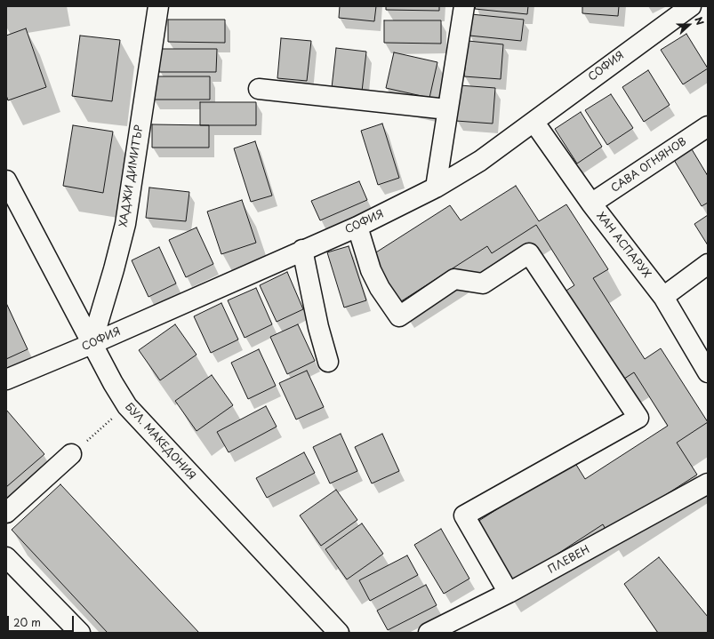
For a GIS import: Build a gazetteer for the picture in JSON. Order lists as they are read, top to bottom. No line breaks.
{"streets":{"street":["СОФИЯ","САВА ОГНЯНОВ","ХАДЖИ ДИМИТЪР","ХАН АСПАРУХ","БУЛ. МАКЕДОНИЯ","ПЛЕВЕН"]},"crossings":[["СОФИЯ","ХАДЖИ ДИМИТЪР"],["СОФИЯ","ХАН АСПАРУХ"],["СОФИЯ","БУЛ. МАКЕДОНИЯ"],["САВА ОГНЯНОВ","ХАН АСПАРУХ"],["ХАДЖИ ДИМИТЪР","БУЛ. МАКЕДОНИЯ"]],"scale_bar":"20 m","north":"right"}
